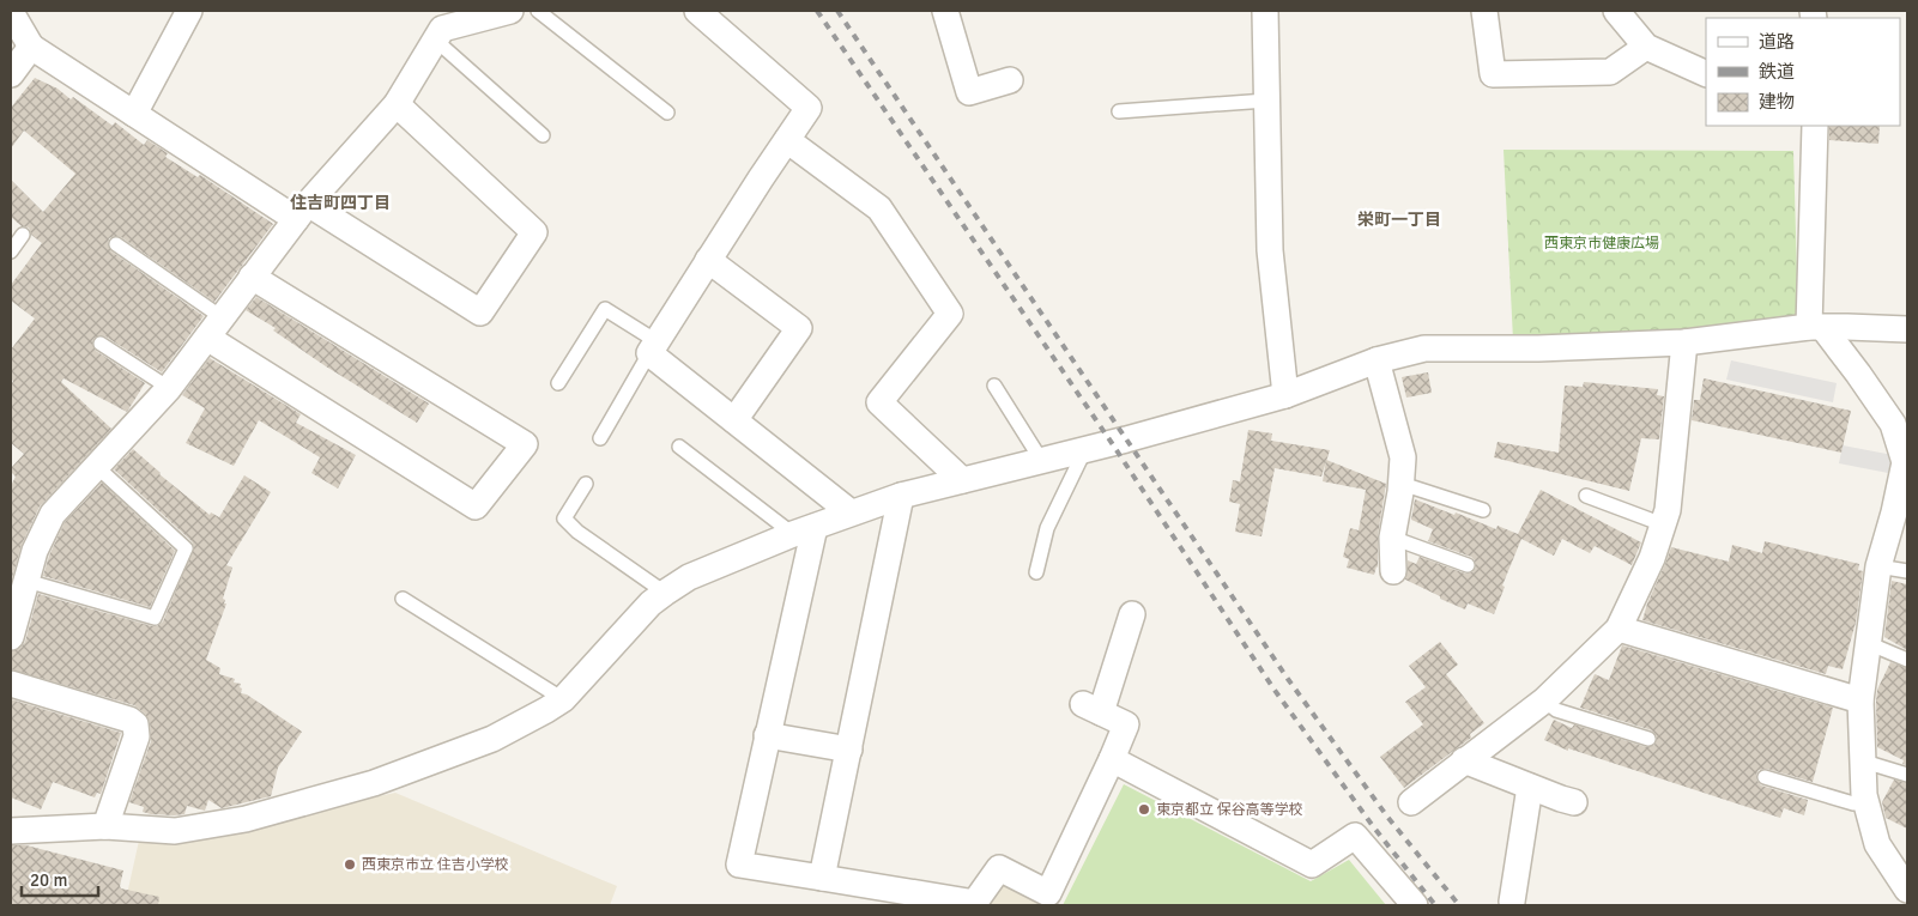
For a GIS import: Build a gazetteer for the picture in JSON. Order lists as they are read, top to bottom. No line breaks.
{"districts":["住吉町四丁目","栄町一丁目"],"parks":["西東京市健康広場"],"places":["東京都立 保谷高等学校","西東京市立 住吉小学校"],"legend":["道路","鉄道","建物"],"scale_bar":"20 m"}
